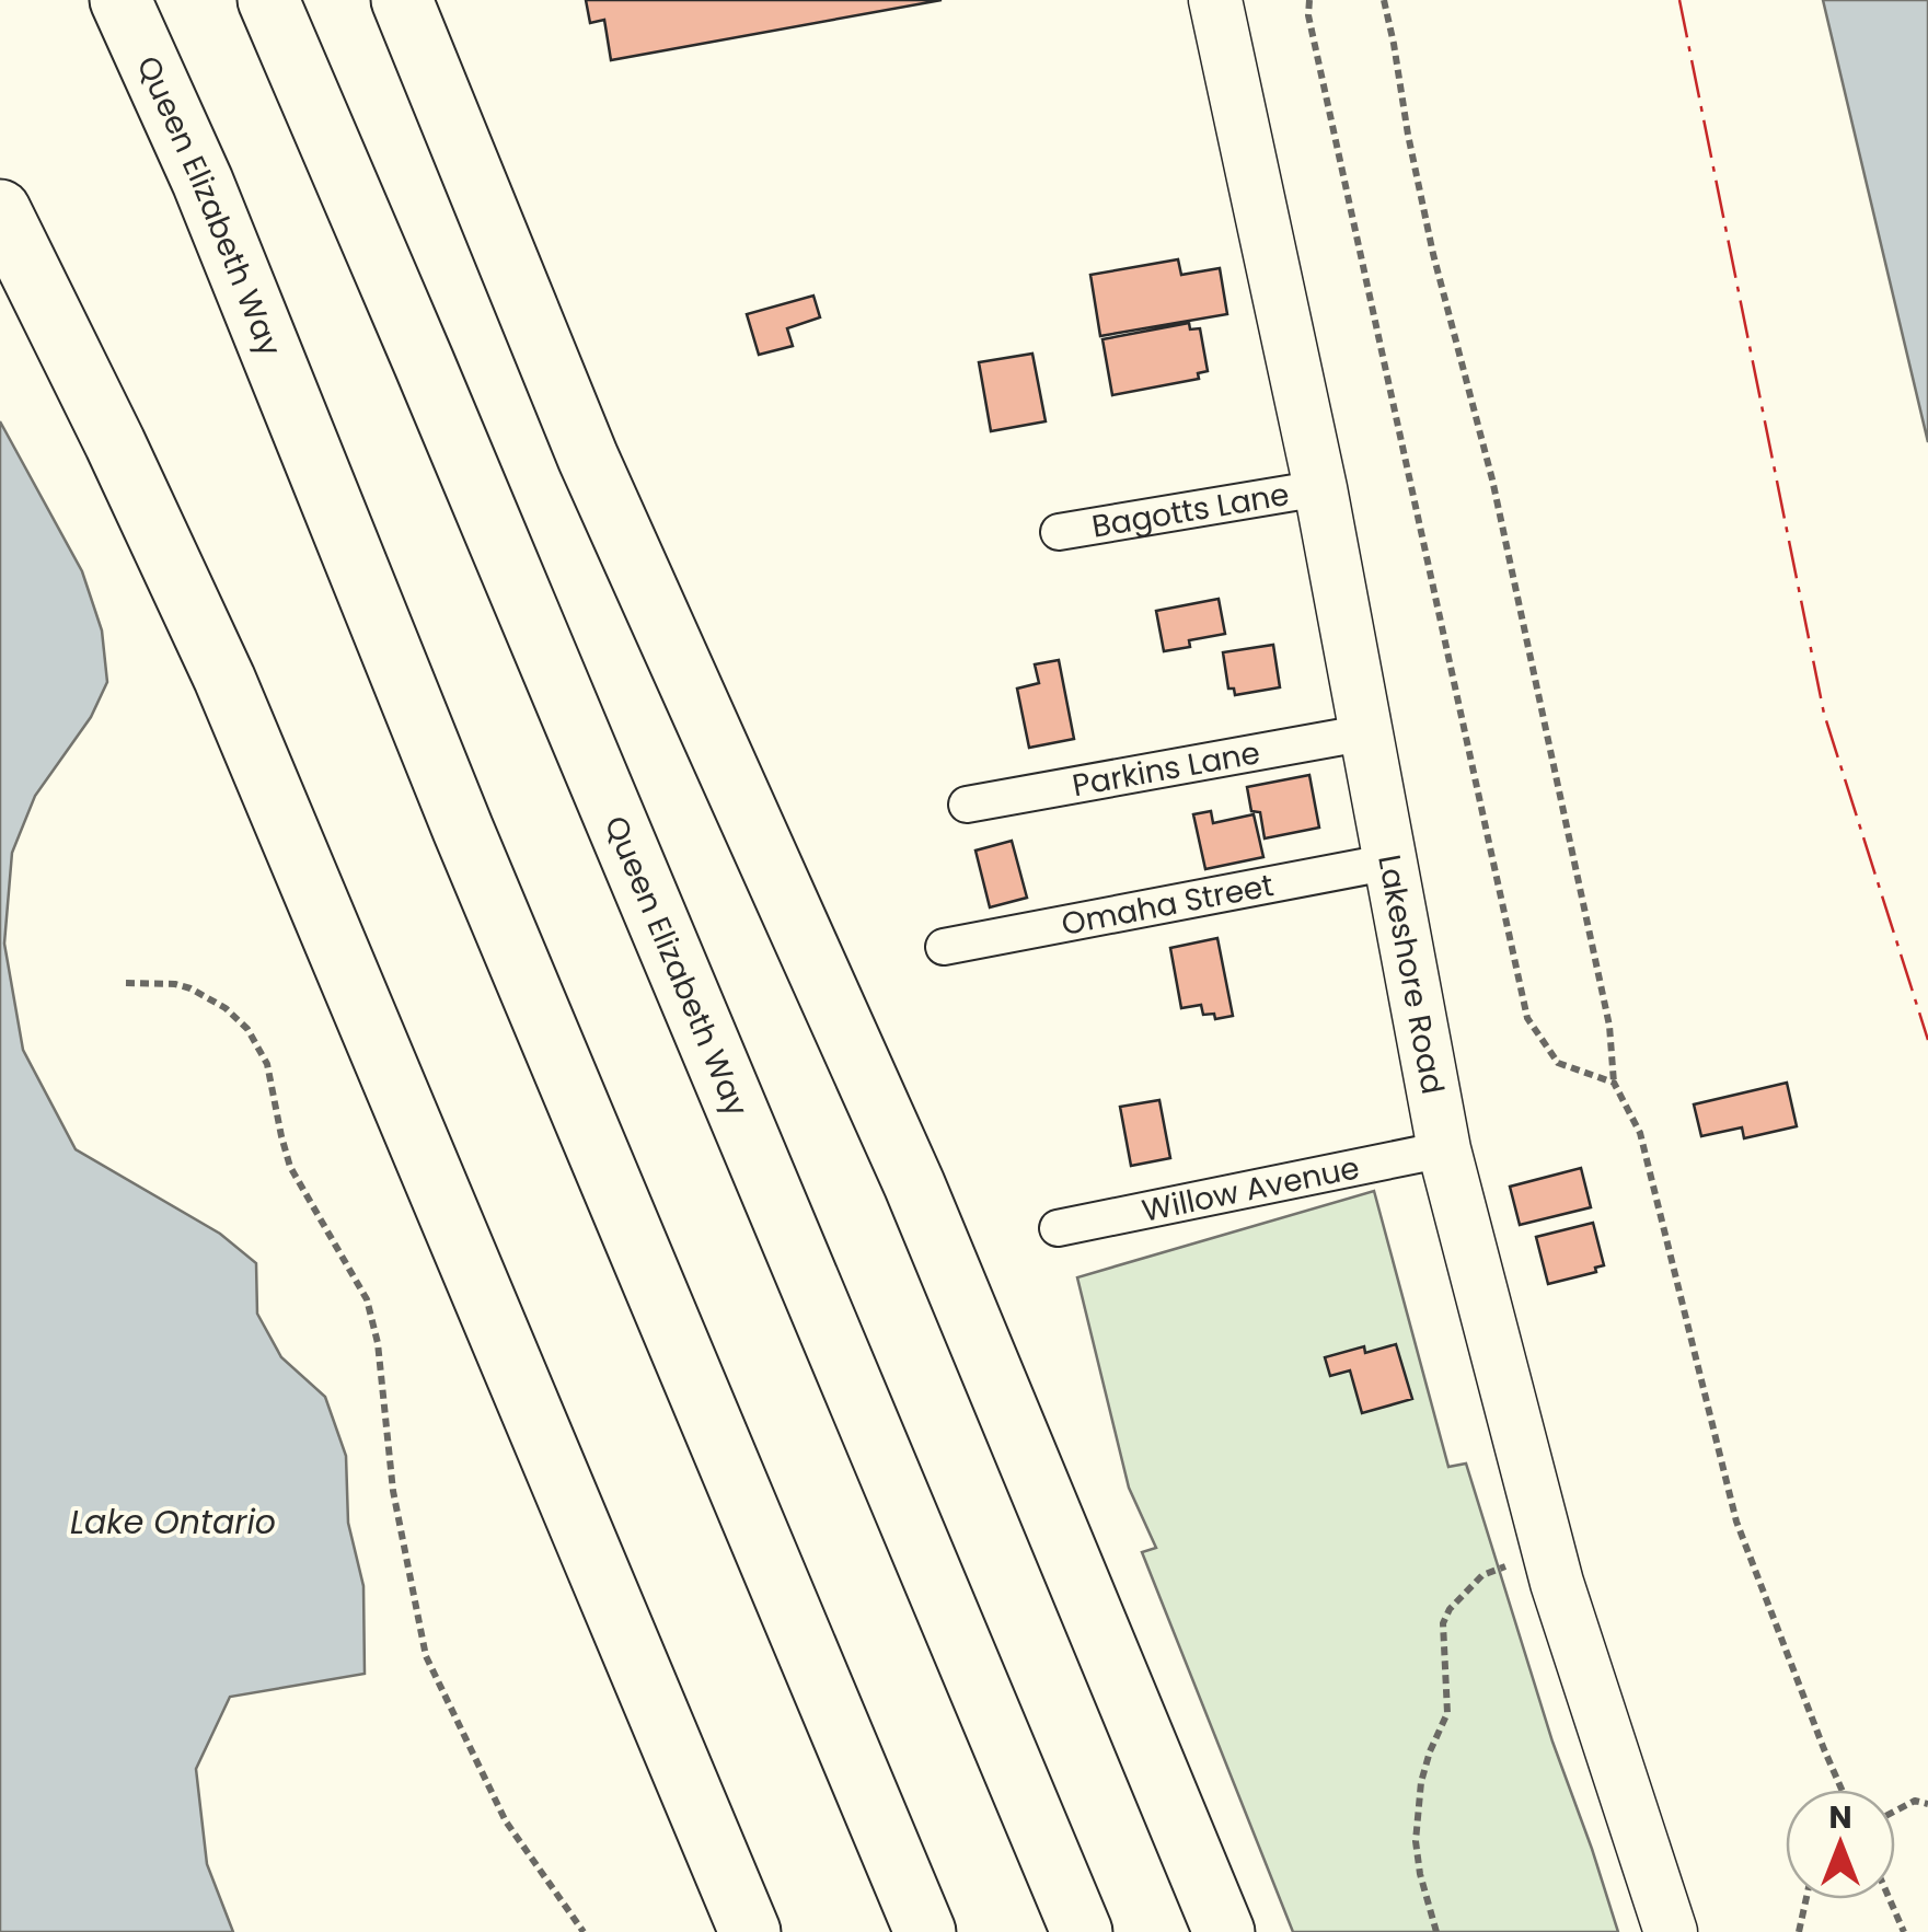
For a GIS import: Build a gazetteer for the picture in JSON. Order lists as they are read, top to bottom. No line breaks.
{"streets":{"highway":["Queen Elizabeth Way"],"main road":["Lakeshore Road"],"street":["Bagotts Lane","Parkins Lane","Omaha Street","Willow Avenue"]},"crossings":[["Bagotts Lane","Lakeshore Road"],["Parkins Lane","Lakeshore Road"],["Omaha Street","Lakeshore Road"],["Lakeshore Road","Willow Avenue"]],"water":["Lake Ontario"],"north":"top"}
